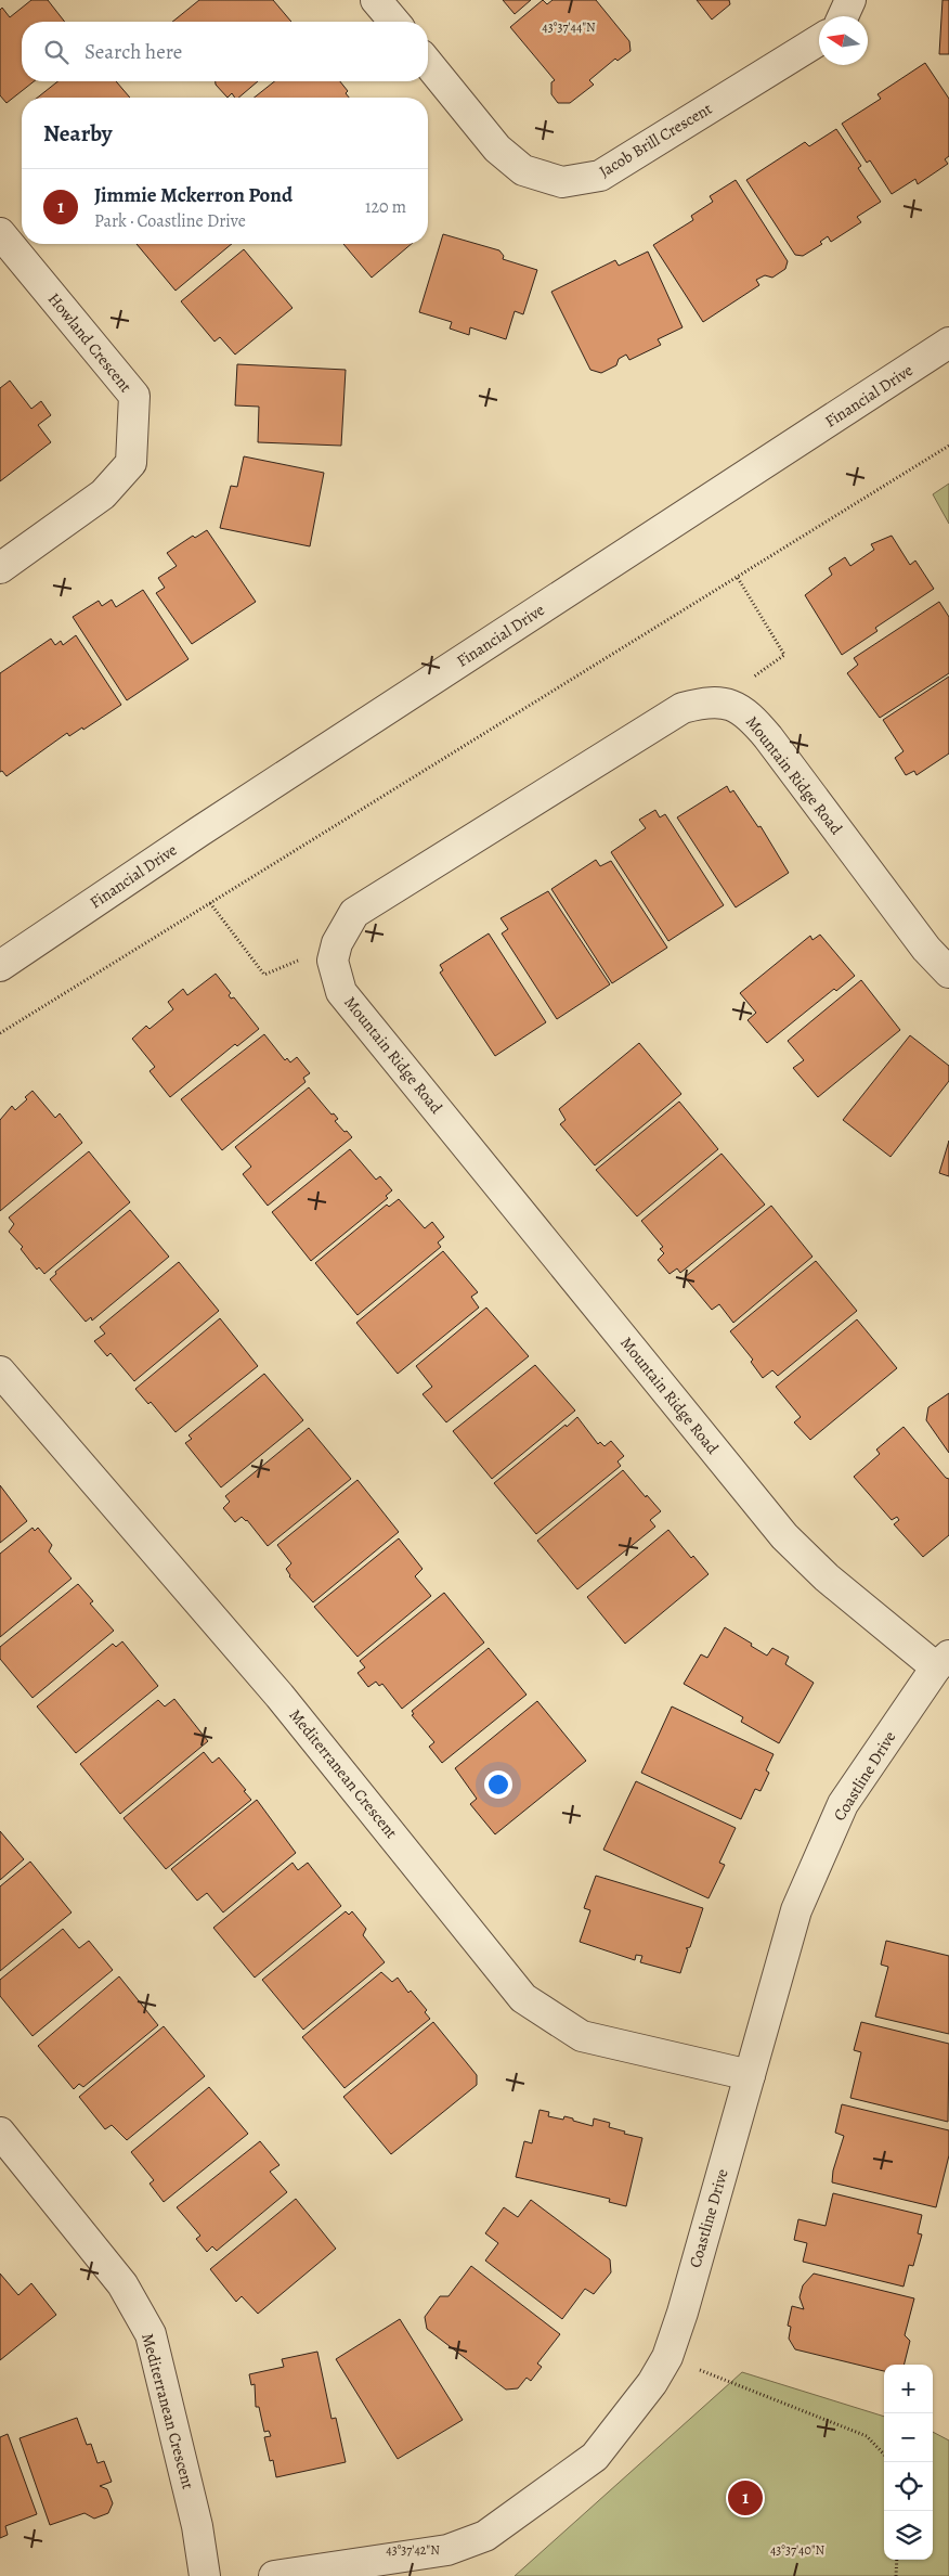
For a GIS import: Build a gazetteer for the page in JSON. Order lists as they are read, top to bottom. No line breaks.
{"streets":{"street":["Jacob Brill Crescent","Howland Crescent","Financial Drive","Mountain Ridge Road","Mediterranean Crescent","Coastline Drive"]},"crossings":[["Mountain Ridge Road","Coastline Drive"],["Mediterranean Crescent","Coastline Drive"]],"north":"left","page":{"search":"Search here","heading":"Nearby","list":[{"mark":"1","name":"Jimmie Mckerron Pond","note":"Park · Coastline Drive","value":"120 m"}],"map_buttons":["+","−"],"pins":"1"},"coordinates":["43°37'44\"N","43°37'42\"N","43°37'40\"N"]}
